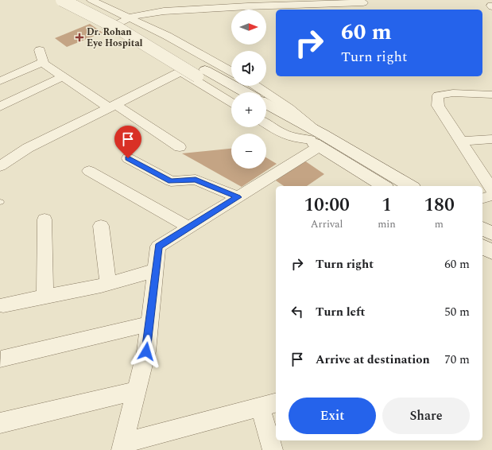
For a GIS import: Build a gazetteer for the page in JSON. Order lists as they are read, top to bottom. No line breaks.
{"places":{"health":["Dr. Rohan Eye Hospital"]},"north":"right","page":{"map_buttons":["+","−"],"turn":["60 m","Turn right"],"eta":["10:00","Arrival","1","min","180","m"],"list":[{"name":"Turn right","value":"60 m"},{"name":"Turn left","value":"50 m"},{"name":"Arrive at destination","value":"70 m"}],"buttons":["Exit","Share"]}}
